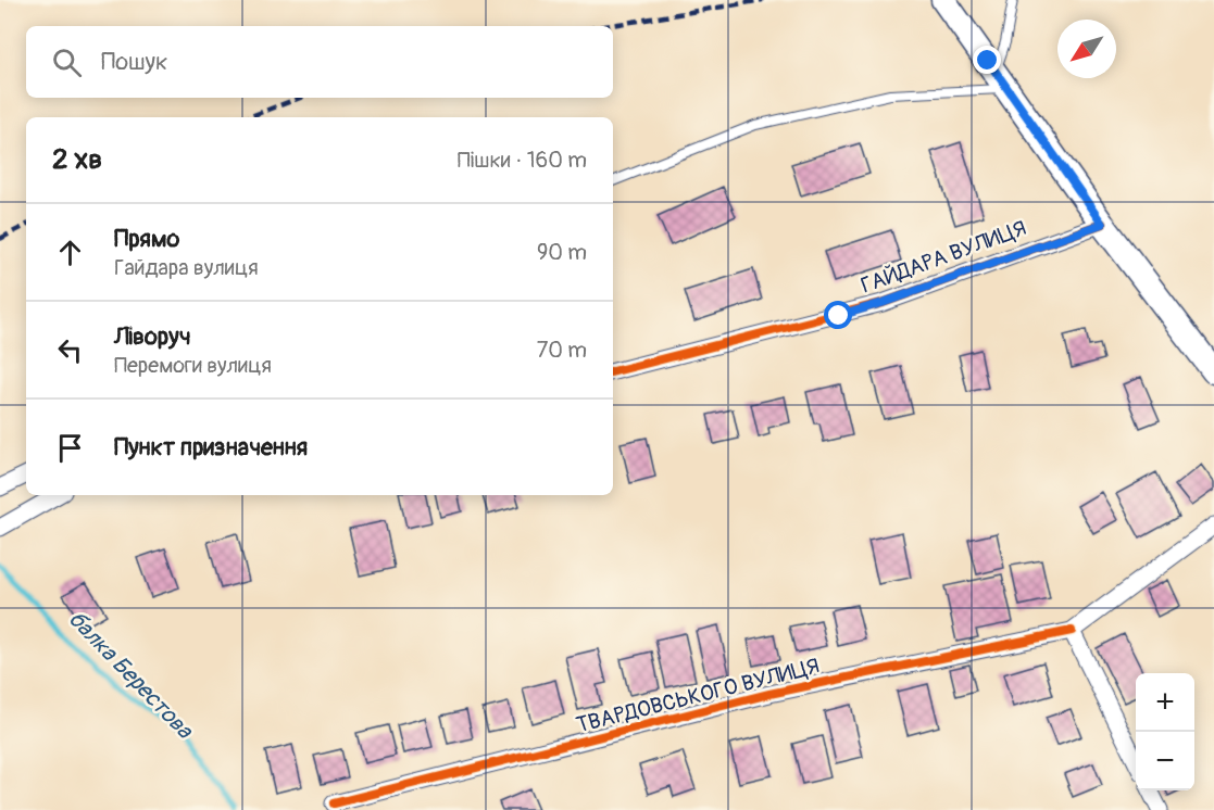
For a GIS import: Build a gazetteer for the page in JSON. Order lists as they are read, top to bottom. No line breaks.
{"streets":{"street":["ГАЙДАРА ВУЛИЦЯ","ТВАРДОВСЬКОГО ВУЛИЦЯ"]},"water":["балка Берестова"],"north":"bottom left","page":{"search":"Пошук","heading":["2 хв","Пішки · 160 m"],"list":[["Прямо","Гайдара вулиця","90 m"],["Ліворуч","Перемоги вулиця","70 m"],"Пункт призначення"],"map_buttons":["+","−"]}}
